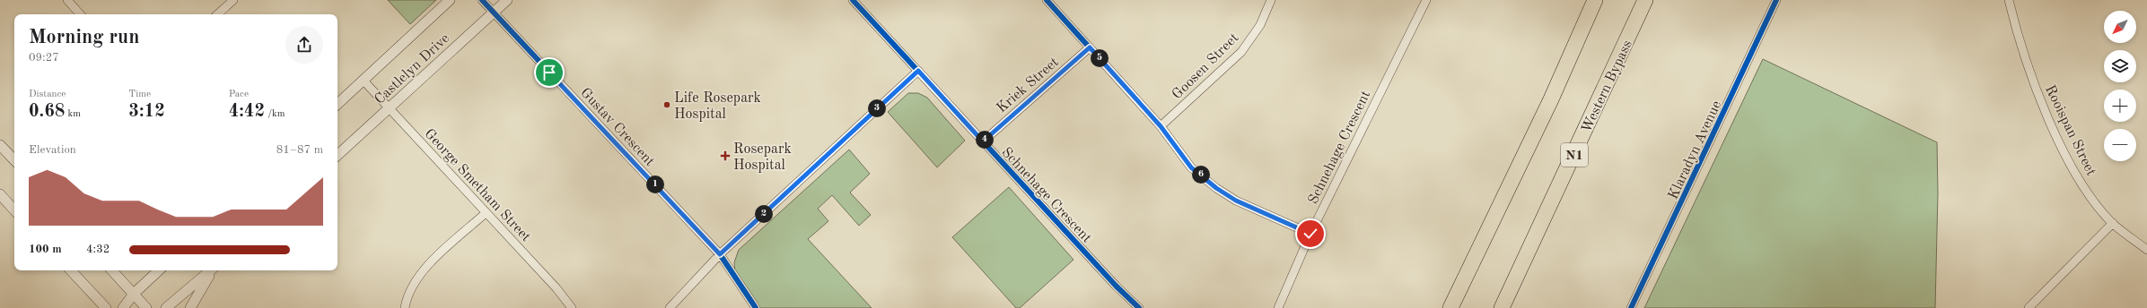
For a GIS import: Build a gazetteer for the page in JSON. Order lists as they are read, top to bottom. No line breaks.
{"streets":{"highway":["Western Bypass","N1"],"street":["Goosen Street","Castlelyn Drive","Kriek Street","Gustav Crescent","Rooispan Street","Schnehage Crescent","Klaradyn Avenue","George Smetham Street"]},"crossings":[["Castlelyn Drive","Gustav Crescent"],["Castlelyn Drive","George Smetham Street"],["Kriek Street","Schnehage Crescent"]],"places":{"other":["Life Rosepark Hospital"],"health":["Rosepark Hospital"]},"north":"bottom left","page":{"map_buttons":["+","−"],"heading":["Morning run","09:27"],"pins":["5","3","4","6","1","2"],"stats":[["Distance","0.68 km"],["Time","3:12"],["Pace","4:42 /km"]],"chart":["Elevation","81–87 m"],"list":[{"name":"100 m","note":"4:32"}]}}
